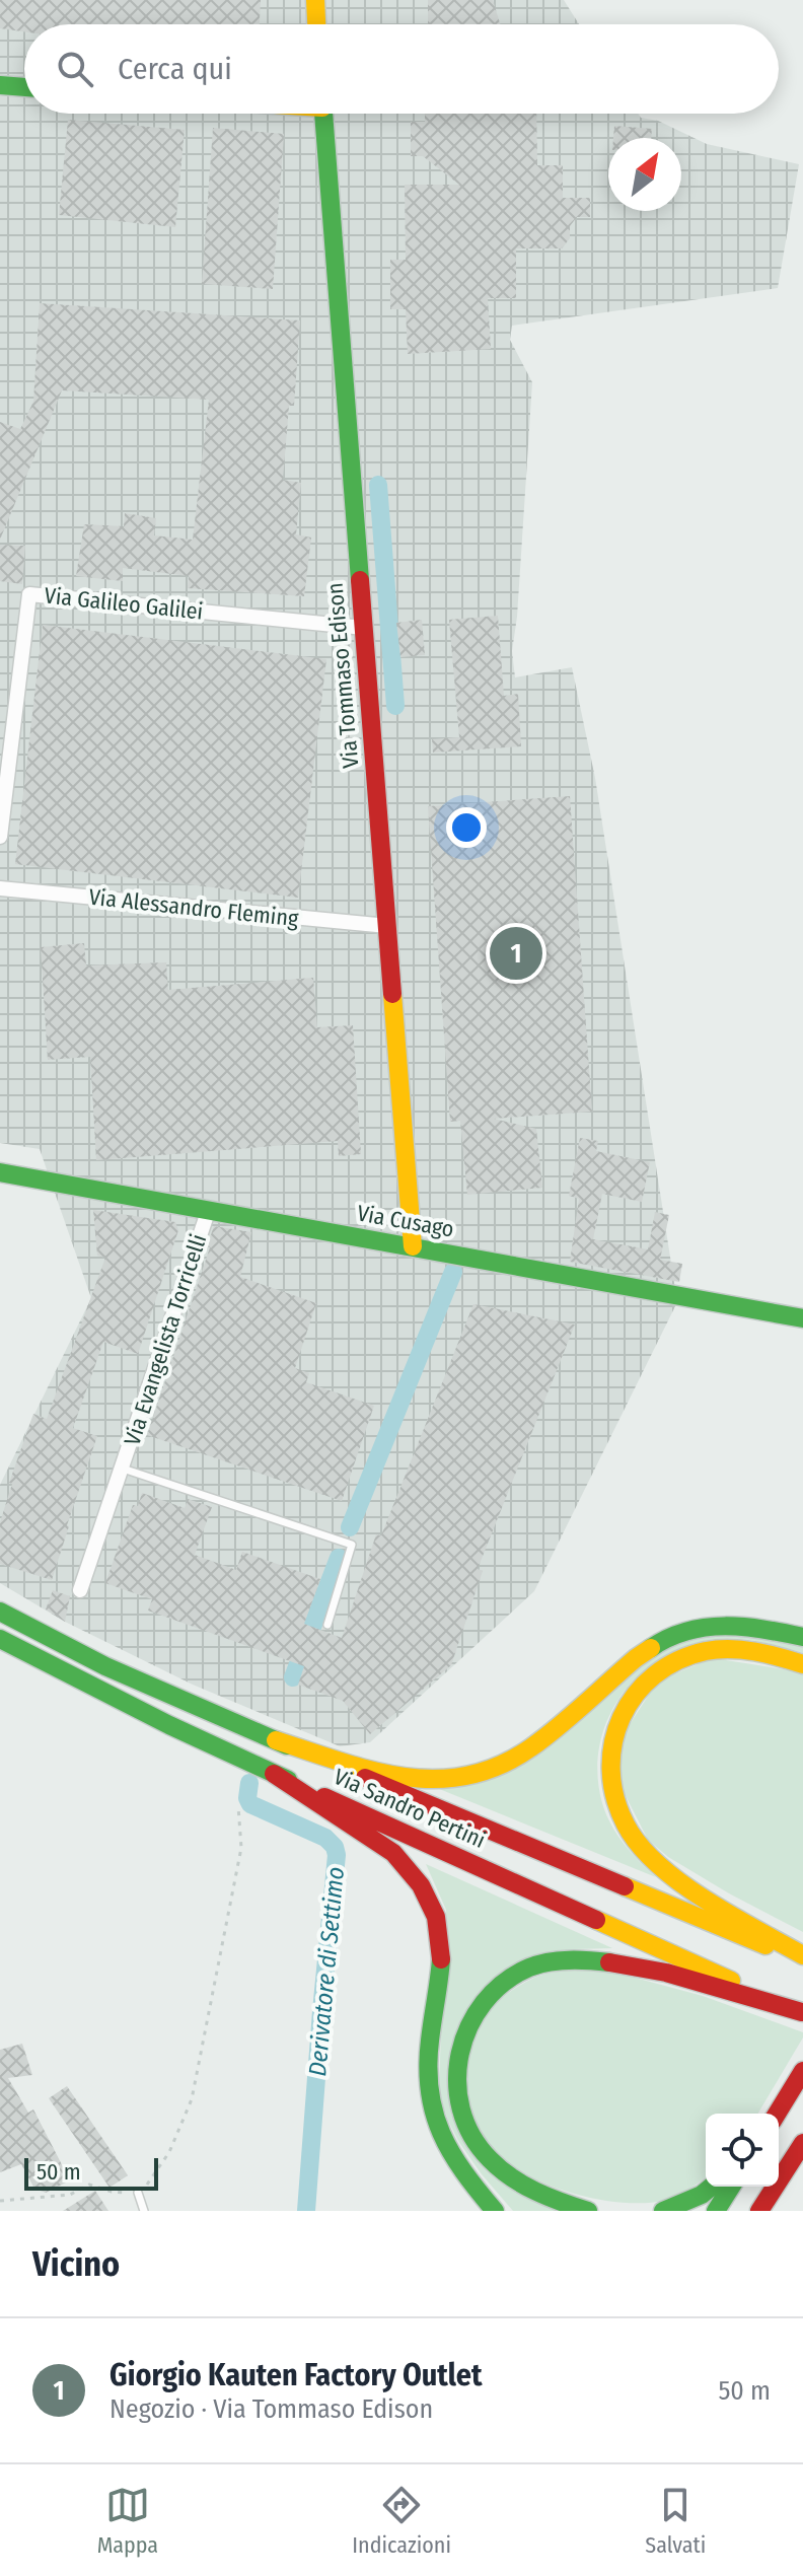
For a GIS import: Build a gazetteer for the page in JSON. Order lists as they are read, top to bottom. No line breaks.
{"streets":{"main road":["Via Tommaso Edison","Via Cusago","Via Sandro Pertini"],"street":["Via Galileo Galilei","Via Alessandro Fleming","Via Evangelista Torricelli"]},"crossings":[["Via Galileo Galilei","Via Tommaso Edison"],["Via Tommaso Edison","Via Alessandro Fleming"],["Via Tommaso Edison","Via Cusago"],["Via Cusago","Via Evangelista Torricelli"]],"water":["Derivatore di Settimo"],"scale_bar":"50 m","north":"top right","page":{"search":"Cerca qui","pins":"1","scale":"50 m","heading":"Vicino","list":[{"mark":"1","name":"Giorgio Kauten Factory Outlet","note":"Negozio · Via Tommaso Edison","value":"50 m"}],"nav":["Mappa","Indicazioni","Salvati"]}}
